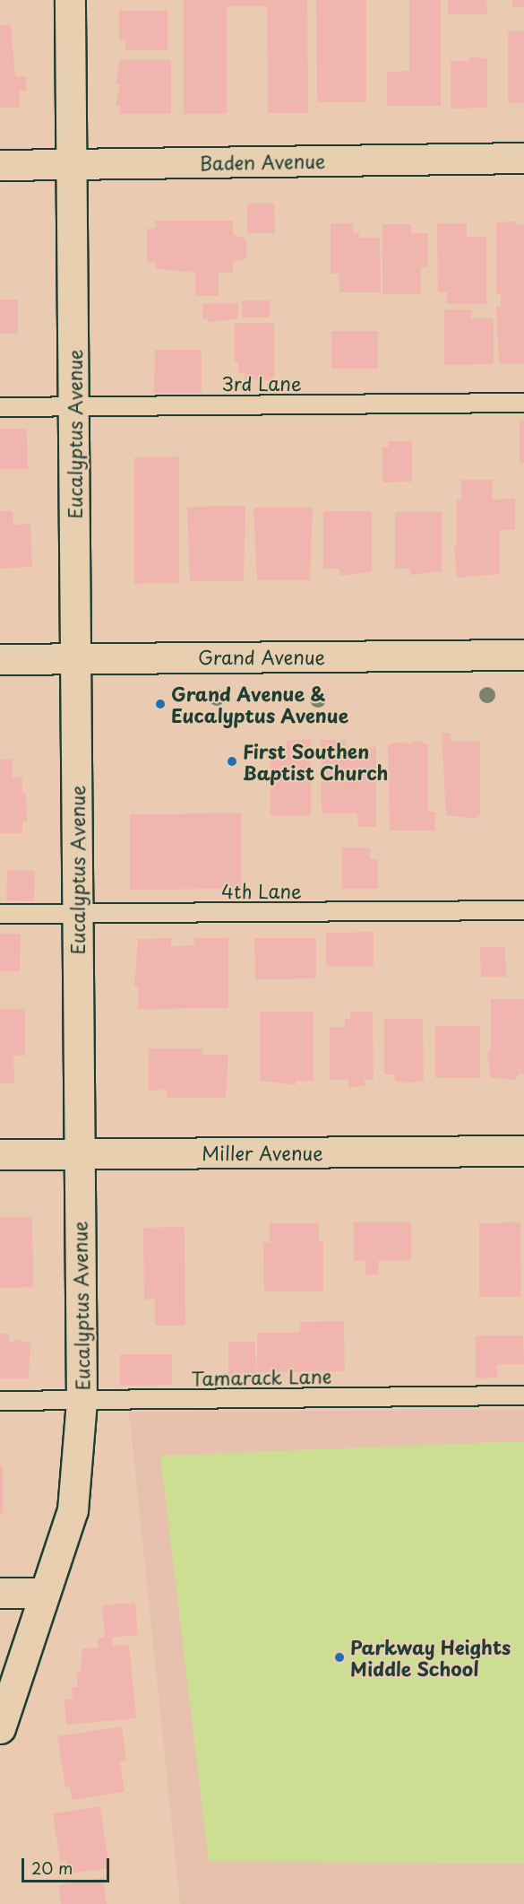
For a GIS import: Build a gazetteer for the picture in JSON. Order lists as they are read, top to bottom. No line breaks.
{"streets":{"street":["Baden Avenue","Eucalyptus Avenue","Grand Avenue","Miller Avenue"],"lane":["3rd Lane","4th Lane","Tamarack Lane"]},"crossings":[["Baden Avenue","Eucalyptus Avenue"],["3rd Lane","Eucalyptus Avenue"],["Eucalyptus Avenue","Grand Avenue"],["Eucalyptus Avenue","4th Lane"],["Eucalyptus Avenue","Miller Avenue"],["Eucalyptus Avenue","Tamarack Lane"]],"places":["Grand Avenue & Eucalyptus Avenue","First Southen Baptist Church","Parkway Heights Middle School"],"scale_bar":"20 m"}
